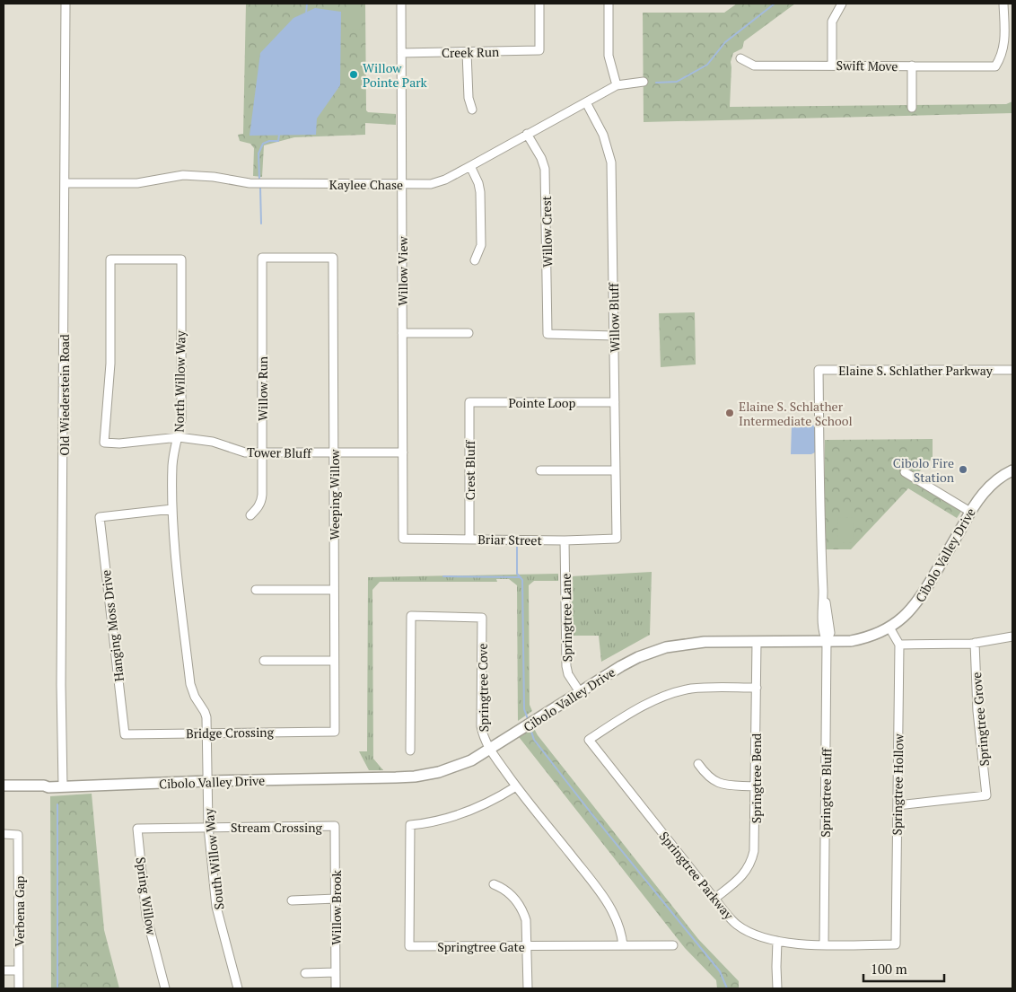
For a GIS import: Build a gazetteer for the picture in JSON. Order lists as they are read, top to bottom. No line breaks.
{"streets":{"main road":["Cibolo Valley Drive"],"street":["Creek Run","Swift Move","Kaylee Chase","Willow Crest","Willow View","Willow Bluff","Elaine S. Schlather Parkway","North Willow Way","Willow Run","Old Wiederstein Road","Pointe Loop","Tower Bluff","Crest Bluff","Weeping Willow","Briar Street","Springtree Lane","Hanging Moss Drive","Springtree Cove","Springtree Grove","Bridge Crossing","Springtree Bend","Springtree Hollow","Springtree Bluff","Stream Crossing","South Willow Way","Springtree Parkway","Spring Willow","Willow Brook","Verbena Gap","Springtree Gate"]},"crossings":[["Creek Run","Willow View"],["Kaylee Chase","Willow Crest"],["Kaylee Chase","Willow View"],["Kaylee Chase","Willow Bluff"],["Kaylee Chase","Old Wiederstein Road"],["Willow Crest","Willow Bluff"],["Willow View","Tower Bluff"],["Willow View","Briar Street"],["Willow Bluff","Pointe Loop"],["Willow Bluff","Briar Street"],["Elaine S. Schlather Parkway","Springtree Bluff"],["North Willow Way","Tower Bluff"],["North Willow Way","Cibolo Valley Drive"],["North Willow Way","Hanging Moss Drive"],["North Willow Way","Bridge Crossing"],["North Willow Way","South Willow Way"],["Willow Run","Tower Bluff"],["Willow Run","Weeping Willow"],["Old Wiederstein Road","Cibolo Valley Drive"],["Pointe Loop","Crest Bluff"],["Tower Bluff","Weeping Willow"],["Crest Bluff","Briar Street"],["Weeping Willow","Bridge Crossing"],["Briar Street","Springtree Lane"],["Cibolo Valley Drive","Springtree Lane"],["Cibolo Valley Drive","Springtree Cove"],["Cibolo Valley Drive","Springtree Bend"],["Cibolo Valley Drive","Springtree Bluff"],["Cibolo Valley Drive","South Willow Way"],["Hanging Moss Drive","Bridge Crossing"],["Springtree Cove","Springtree Gate"],["Springtree Grove","Springtree Hollow"],["Springtree Bend","Springtree Parkway"],["Springtree Hollow","Springtree Parkway"],["Springtree Bluff","Springtree Parkway"],["Stream Crossing","South Willow Way"],["Stream Crossing","Spring Willow"],["Stream Crossing","Willow Brook"]],"places":["Willow Pointe Park","Elaine S. Schlather Intermediate School","Cibolo Fire Station"],"scale_bar":"100 m"}
